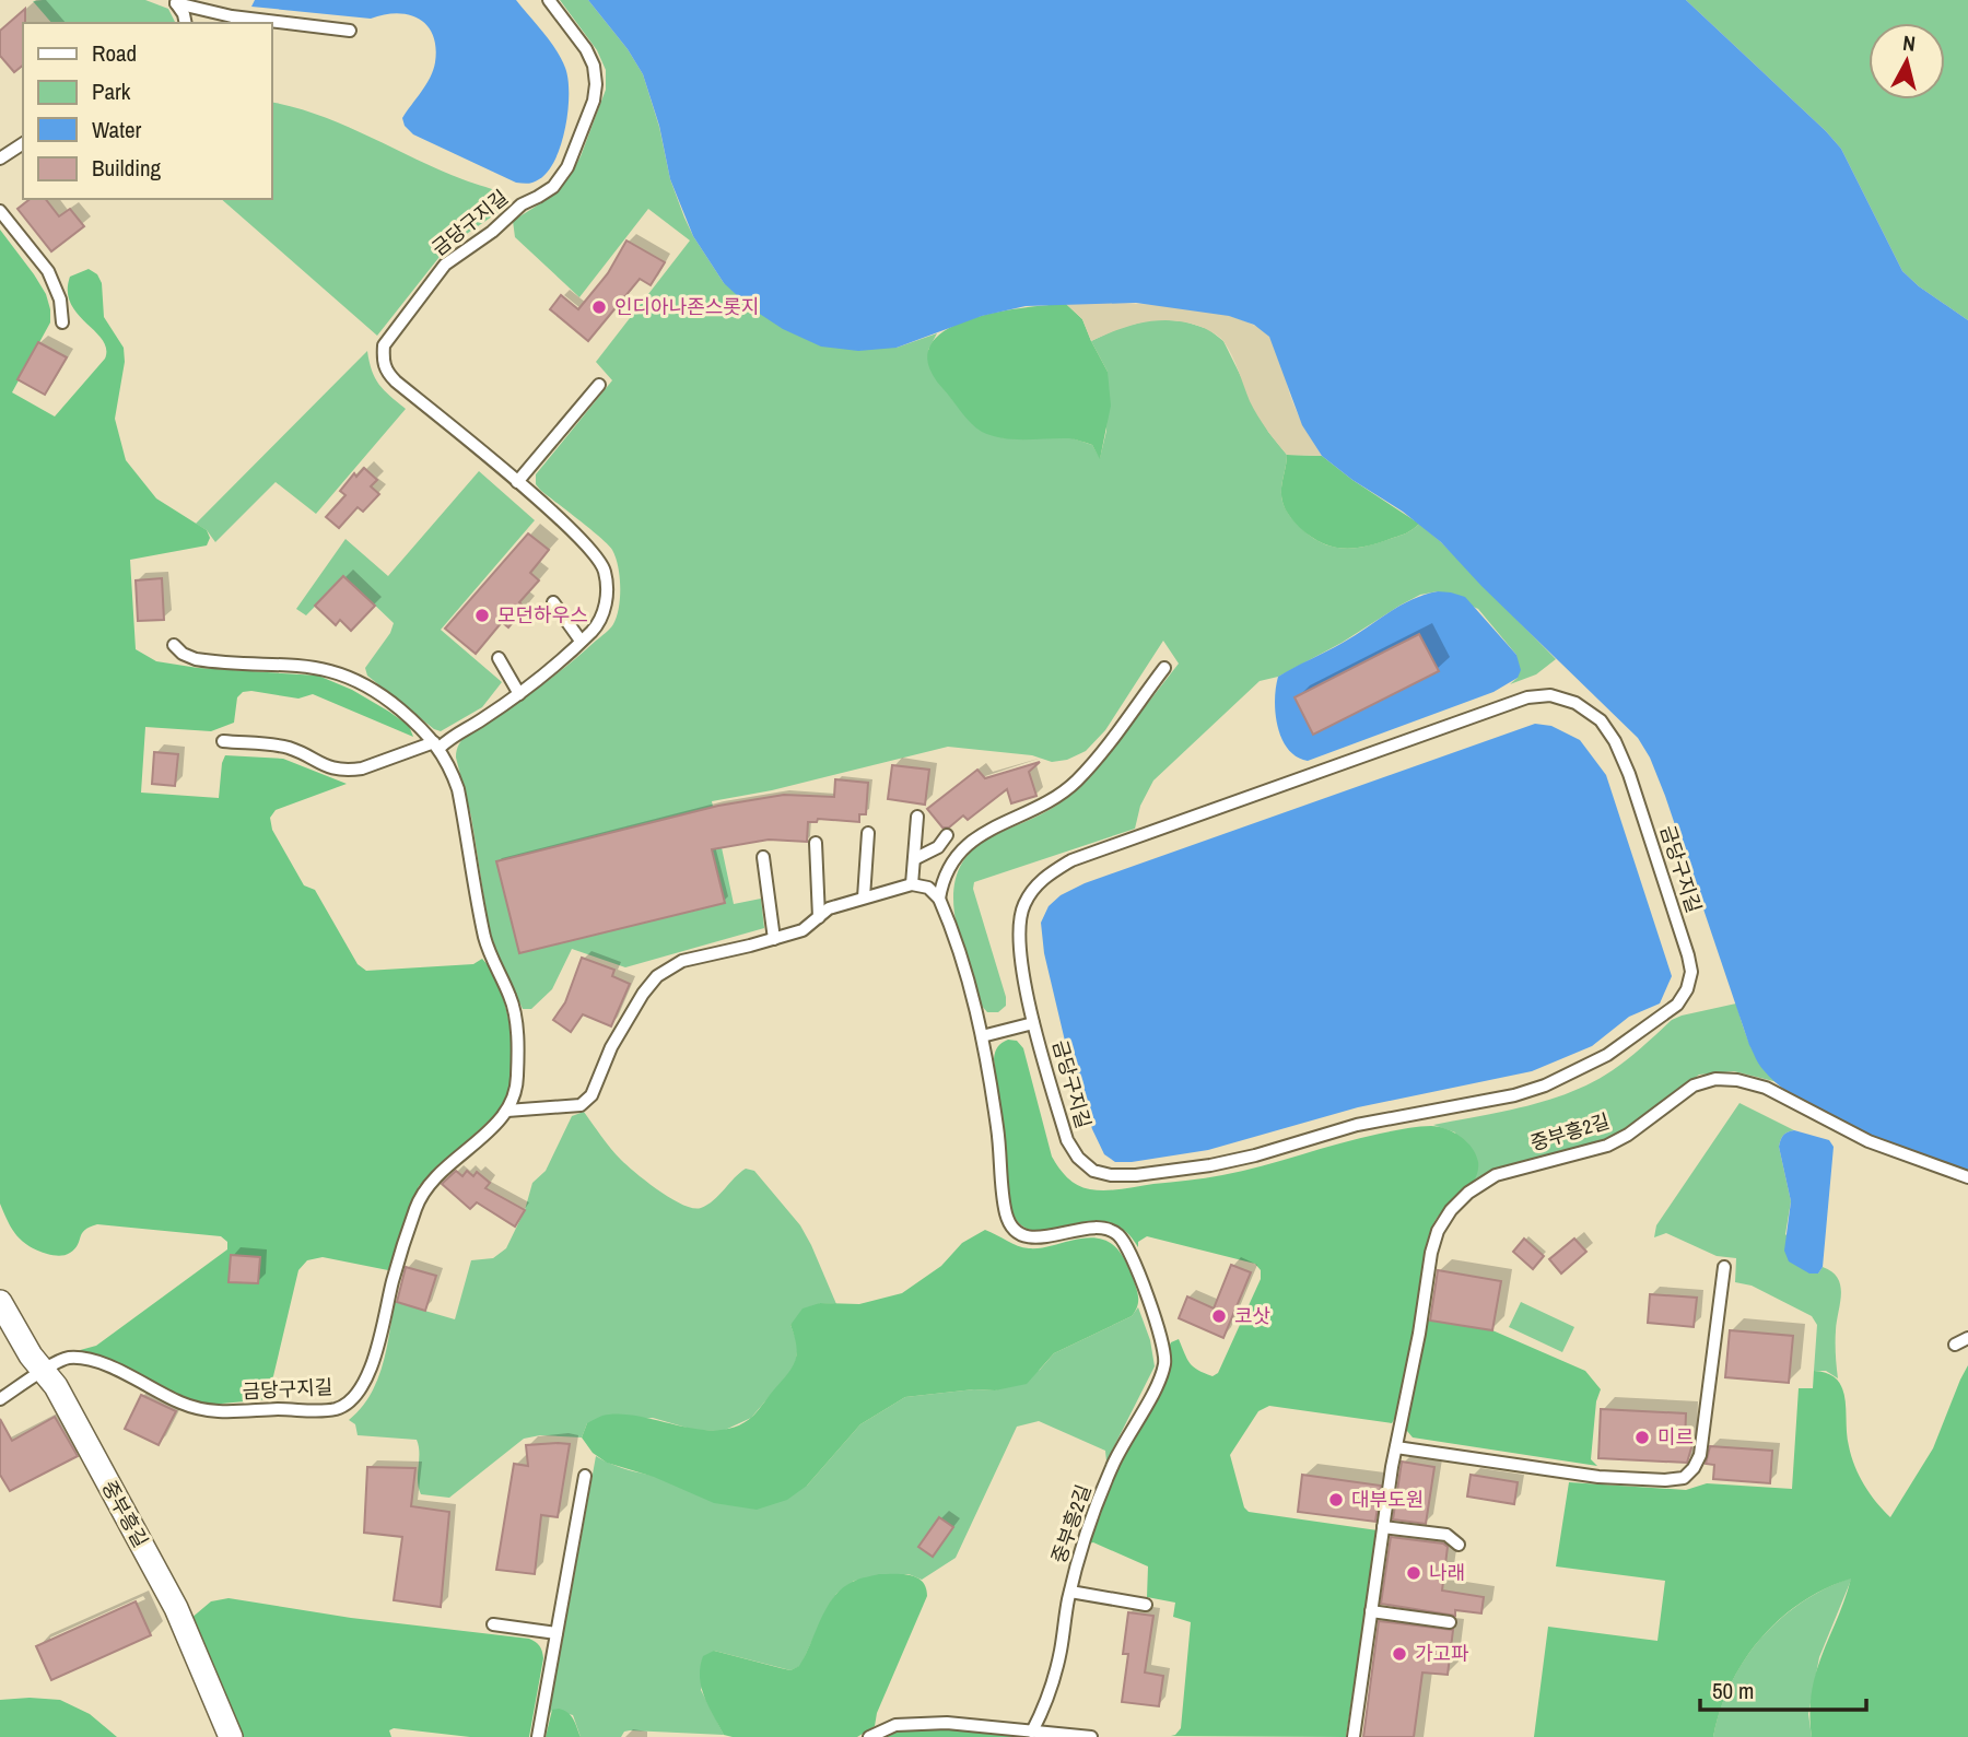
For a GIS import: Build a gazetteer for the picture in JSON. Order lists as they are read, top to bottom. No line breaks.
{"streets":{"street":["중부흥길"],"lane":["금당구지길","중부흥2길"]},"crossings":[["금당구지길","중부흥2길"],["금당구지길","중부흥길"]],"places":["인디아나존스롯지","모던하우스","코삿","미르","대부도원","나래","가고파"],"legend":["Road","Park","Water","Building"],"scale_bar":"50 m","north":"top"}
